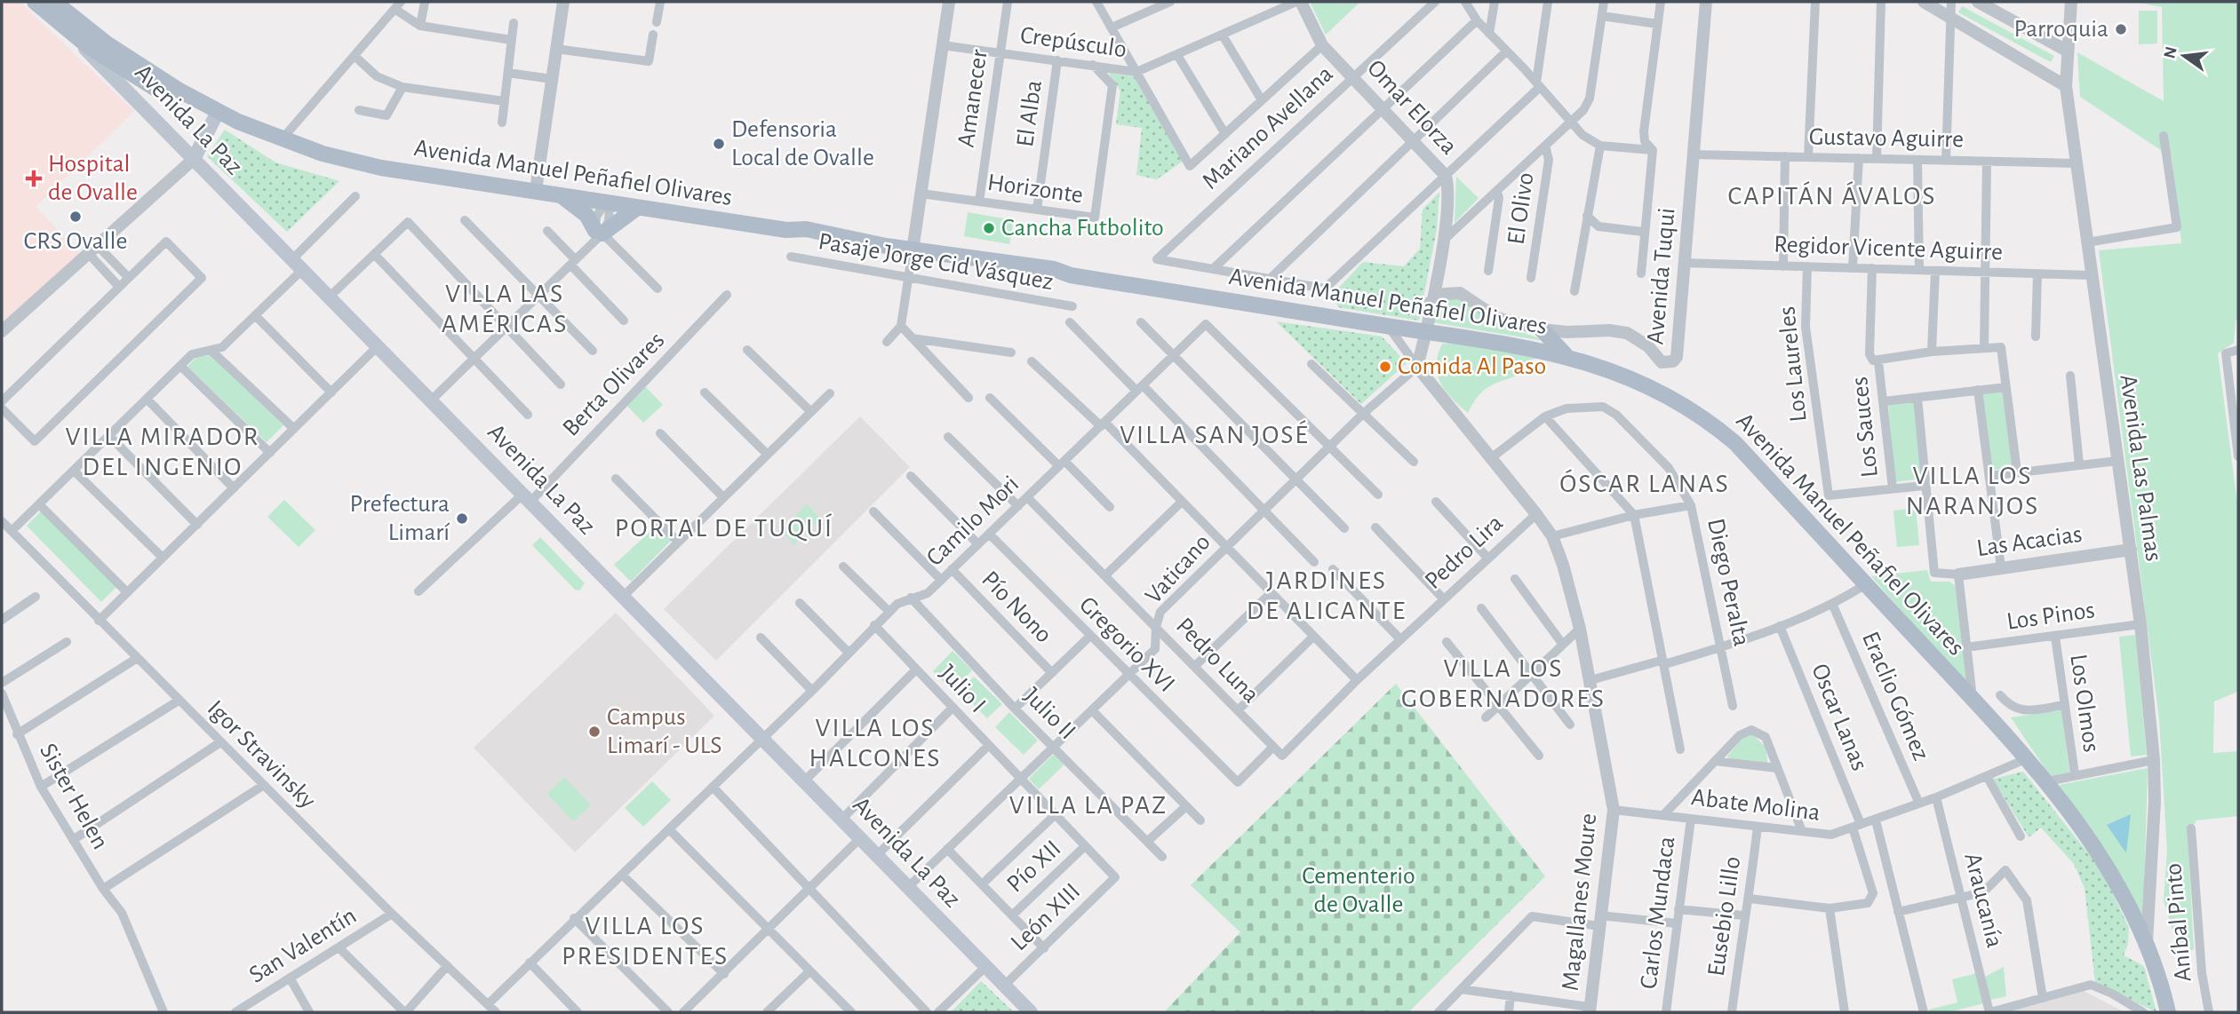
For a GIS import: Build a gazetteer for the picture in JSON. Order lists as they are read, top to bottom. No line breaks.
{"streets":{"main road":["Avenida La Paz","Avenida Manuel Peñafiel Olivares"],"street":["Crepúsculo","Amanecer","Omar Elorza","El Alba","Mariano Avellana","Gustavo Aguirre","Horizonte","El Olivo","Regidor Vicente Aguirre","Pasaje Jorge Cid Vásquez","Avenida Tuqui","Los Laureles","Berta Olivares","Los Sauces","Avenida Las Palmas","Camilo Mori","Las Acacias","Pedro Lira","Vaticano","Diego Peralta","Pío Nono","Los Pinos","Gregorio XVI","Pedro Luna","Julio I","Eraclio Gómez","Los Olmos","Julio II","Oscar Lanas","Igor Stravinsky","Sister Helen","Abate Molina","Pío XII","Araucanía","Magallanes Moure","Carlos Mundaca","Eusebio Lillo","León XIII","Aníbal Pinto","San Valentín"]},"crossings":[["Crepúsculo","Amanecer"],["Crepúsculo","El Alba"],["Crepúsculo","Horizonte"],["Amanecer","Horizonte"],["Omar Elorza","Mariano Avellana"],["Omar Elorza","Avenida Manuel Peñafiel Olivares"],["Omar Elorza","Avenida Tuqui"],["Omar Elorza","Vaticano"],["Omar Elorza","Magallanes Moure"],["El Alba","Horizonte"],["Avenida La Paz","Avenida Manuel Peñafiel Olivares"],["Avenida La Paz","Berta Olivares"],["Avenida La Paz","Camilo Mori"],["Avenida La Paz","Vaticano"],["Avenida La Paz","León XIII"],["Gustavo Aguirre","Avenida Tuqui"],["Gustavo Aguirre","Avenida Las Palmas"],["Avenida Manuel Peñafiel Olivares","Avenida Las Palmas"],["Avenida Manuel Peñafiel Olivares","Abate Molina"],["Regidor Vicente Aguirre","Avenida Tuqui"],["Regidor Vicente Aguirre","Los Laureles"],["Regidor Vicente Aguirre","Los Sauces"],["Regidor Vicente Aguirre","Avenida Las Palmas"],["Los Laureles","Los Sauces"],["Avenida Las Palmas","Las Acacias"],["Avenida Las Palmas","Los Pinos"],["Camilo Mori","Vaticano"],["Camilo Mori","Pío Nono"],["Camilo Mori","Gregorio XVI"],["Camilo Mori","Pedro Luna"],["Camilo Mori","Julio I"],["Camilo Mori","Julio II"],["Camilo Mori","Igor Stravinsky"],["Pedro Lira","Gregorio XVI"],["Pedro Lira","Pedro Luna"],["Pedro Lira","Magallanes Moure"],["Vaticano","Gregorio XVI"],["Vaticano","Pedro Luna"],["Vaticano","Julio I"],["Vaticano","Julio II"],["Vaticano","Magallanes Moure"],["Diego Peralta","Magallanes Moure"],["Los Pinos","Los Olmos"],["Gregorio XVI","Pedro Luna"],["Julio I","Pío XII"],["Julio I","León XIII"],["Eraclio Gómez","Abate Molina"],["Oscar Lanas","Abate Molina"],["Igor Stravinsky","San Valentín"],["Abate Molina","Araucanía"],["Abate Molina","Magallanes Moure"],["Abate Molina","Carlos Mundaca"],["Abate Molina","Eusebio Lillo"]],"districts":["CAPITÁN ÁVALOS","VILLA LAS AMÉRICAS","VILLA SAN JOSÉ","VILLA MIRADOR DEL INGENIO","VILLA LOS NARANJOS","ÓSCAR LANAS","PORTAL DE TUQUÍ","JARDINES DE ALICANTE","VILLA LOS GOBERNADORES","VILLA LOS HALCONES","VILLA LA PAZ","VILLA LOS PRESIDENTES"],"parks":["Cementerio de Ovalle"],"places":{"other":["Parroquia","Defensoria Local de Ovalle","CRS Ovalle","Cancha Futbolito","Comida Al Paso","Prefectura Limarí","Campus Limarí - ULS"],"health":["Hospital de Ovalle"]},"north":"left"}
